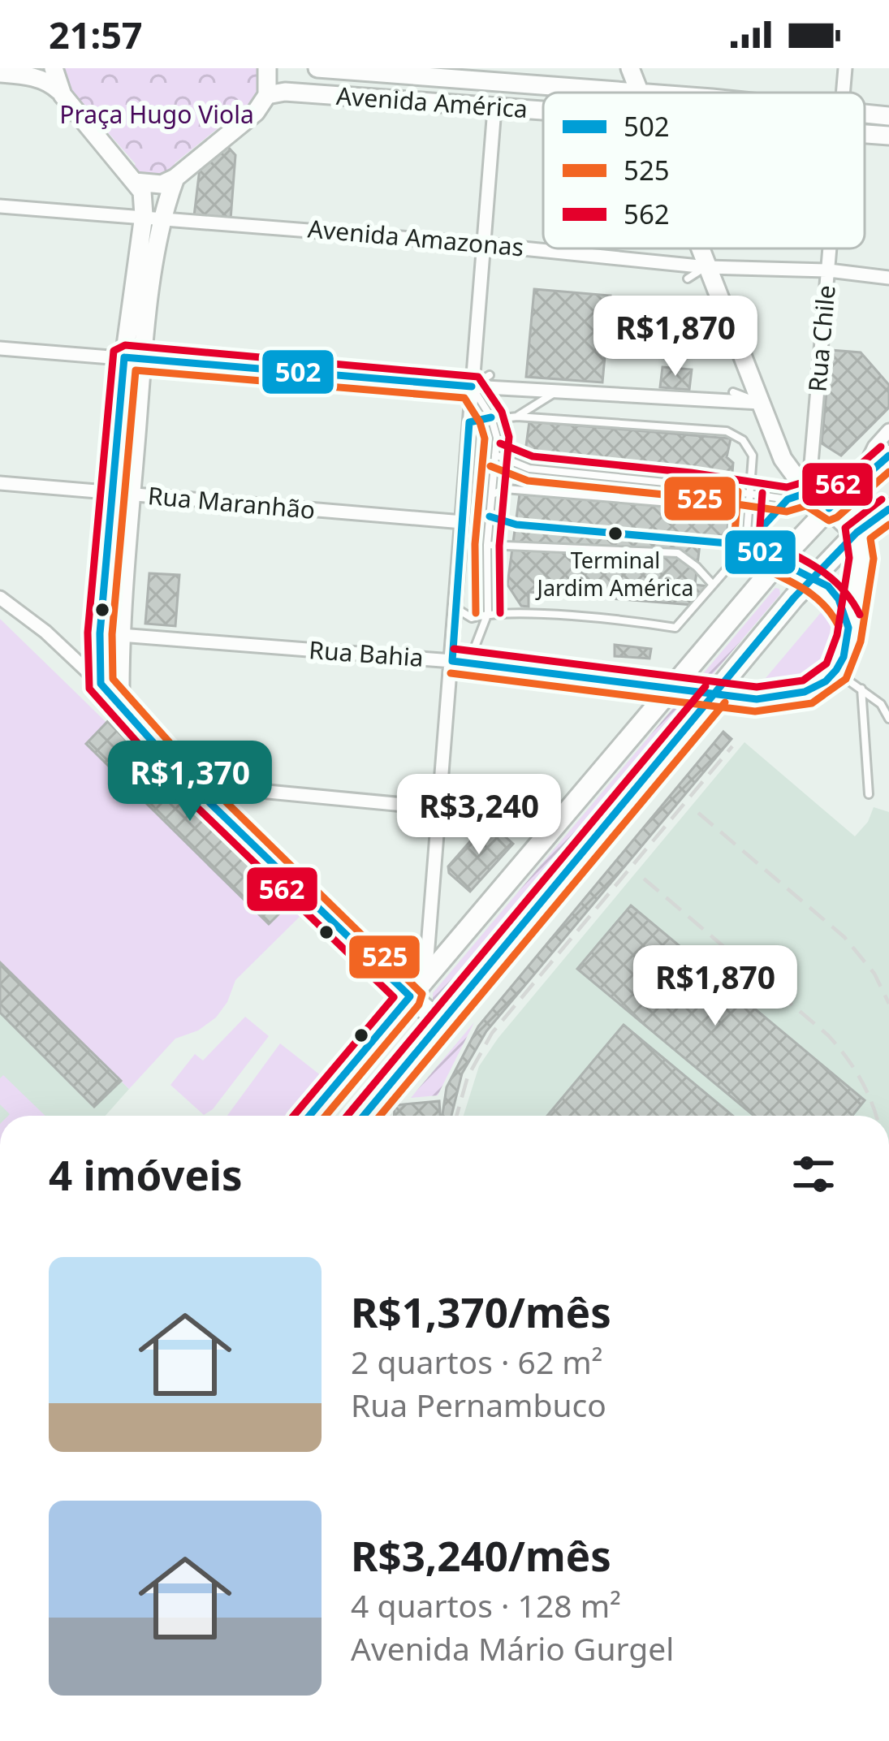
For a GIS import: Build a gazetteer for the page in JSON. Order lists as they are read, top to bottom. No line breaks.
{"streets":{"street":["Avenida América","Avenida Amazonas","Rua Chile","Rua Maranhão","Rua Bahia"]},"crossings":[["Avenida Amazonas","Rua Chile"]],"parks":["Praça Hugo Viola"],"places":["Terminal Jardim América"],"lines":["transit line 562","transit line 502","transit line 525"],"legend":["502","525","562"],"page":{"status":"21:57","price":["R$1,870","R$1,370","R$3,240","R$1,870"],"heading":"4 imóveis","list":[{"name":"R$1,370/mês","note":"2 quartos · 62 m² · Rua Pernambuco"},{"name":"R$3,240/mês","note":"4 quartos · 128 m² · Avenida Mário Gurgel"}]}}
